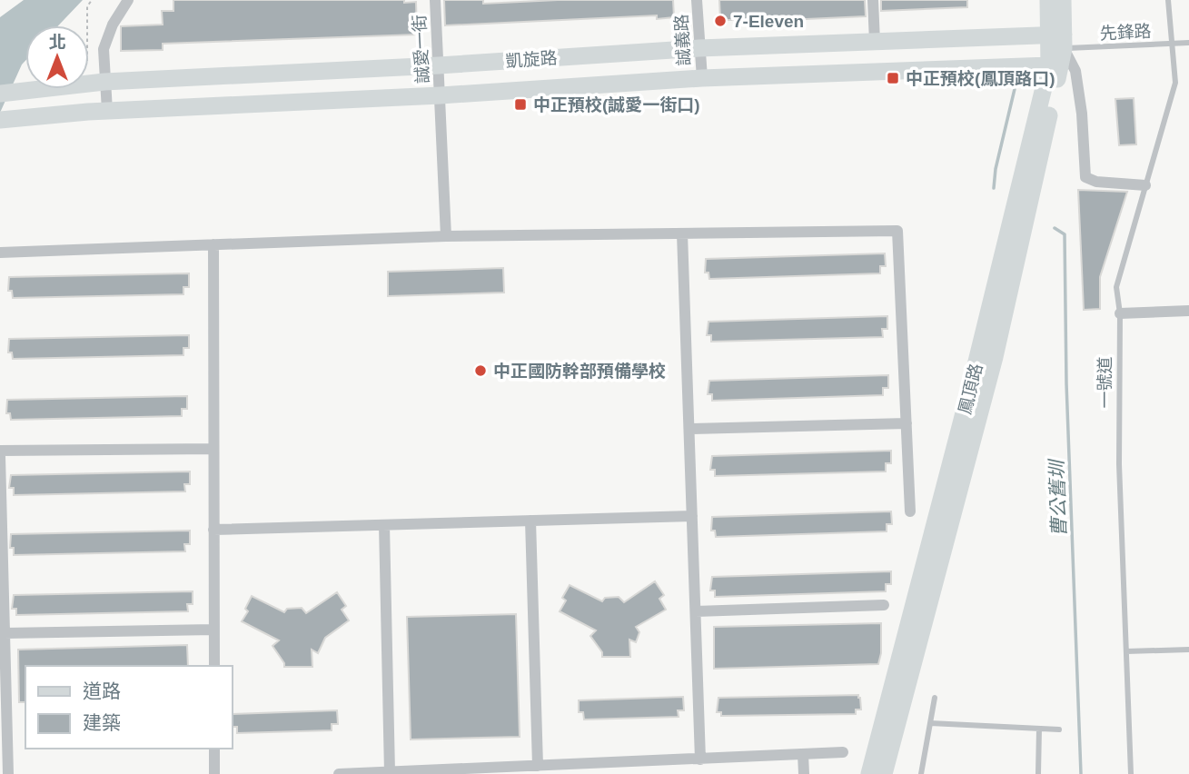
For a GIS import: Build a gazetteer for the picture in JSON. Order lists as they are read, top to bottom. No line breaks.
{"streets":{"street":["誠義路","誠愛一街","凱旋路","鳳頂路"],"lane":["先鋒路","一號道"]},"crossings":[["先鋒路","凱旋路"],["先鋒路","一號道"],["先鋒路","鳳頂路"],["誠義路","凱旋路"],["誠愛一街","凱旋路"],["凱旋路","鳳頂路"]],"water":["曹公舊圳"],"places":{"other":["7-Eleven","中正國防幹部預備學校"],"transit":["中正預校(鳳頂路口)","中正預校(誠愛一街口)"]},"legend":["道路","建築"],"north":"top"}
